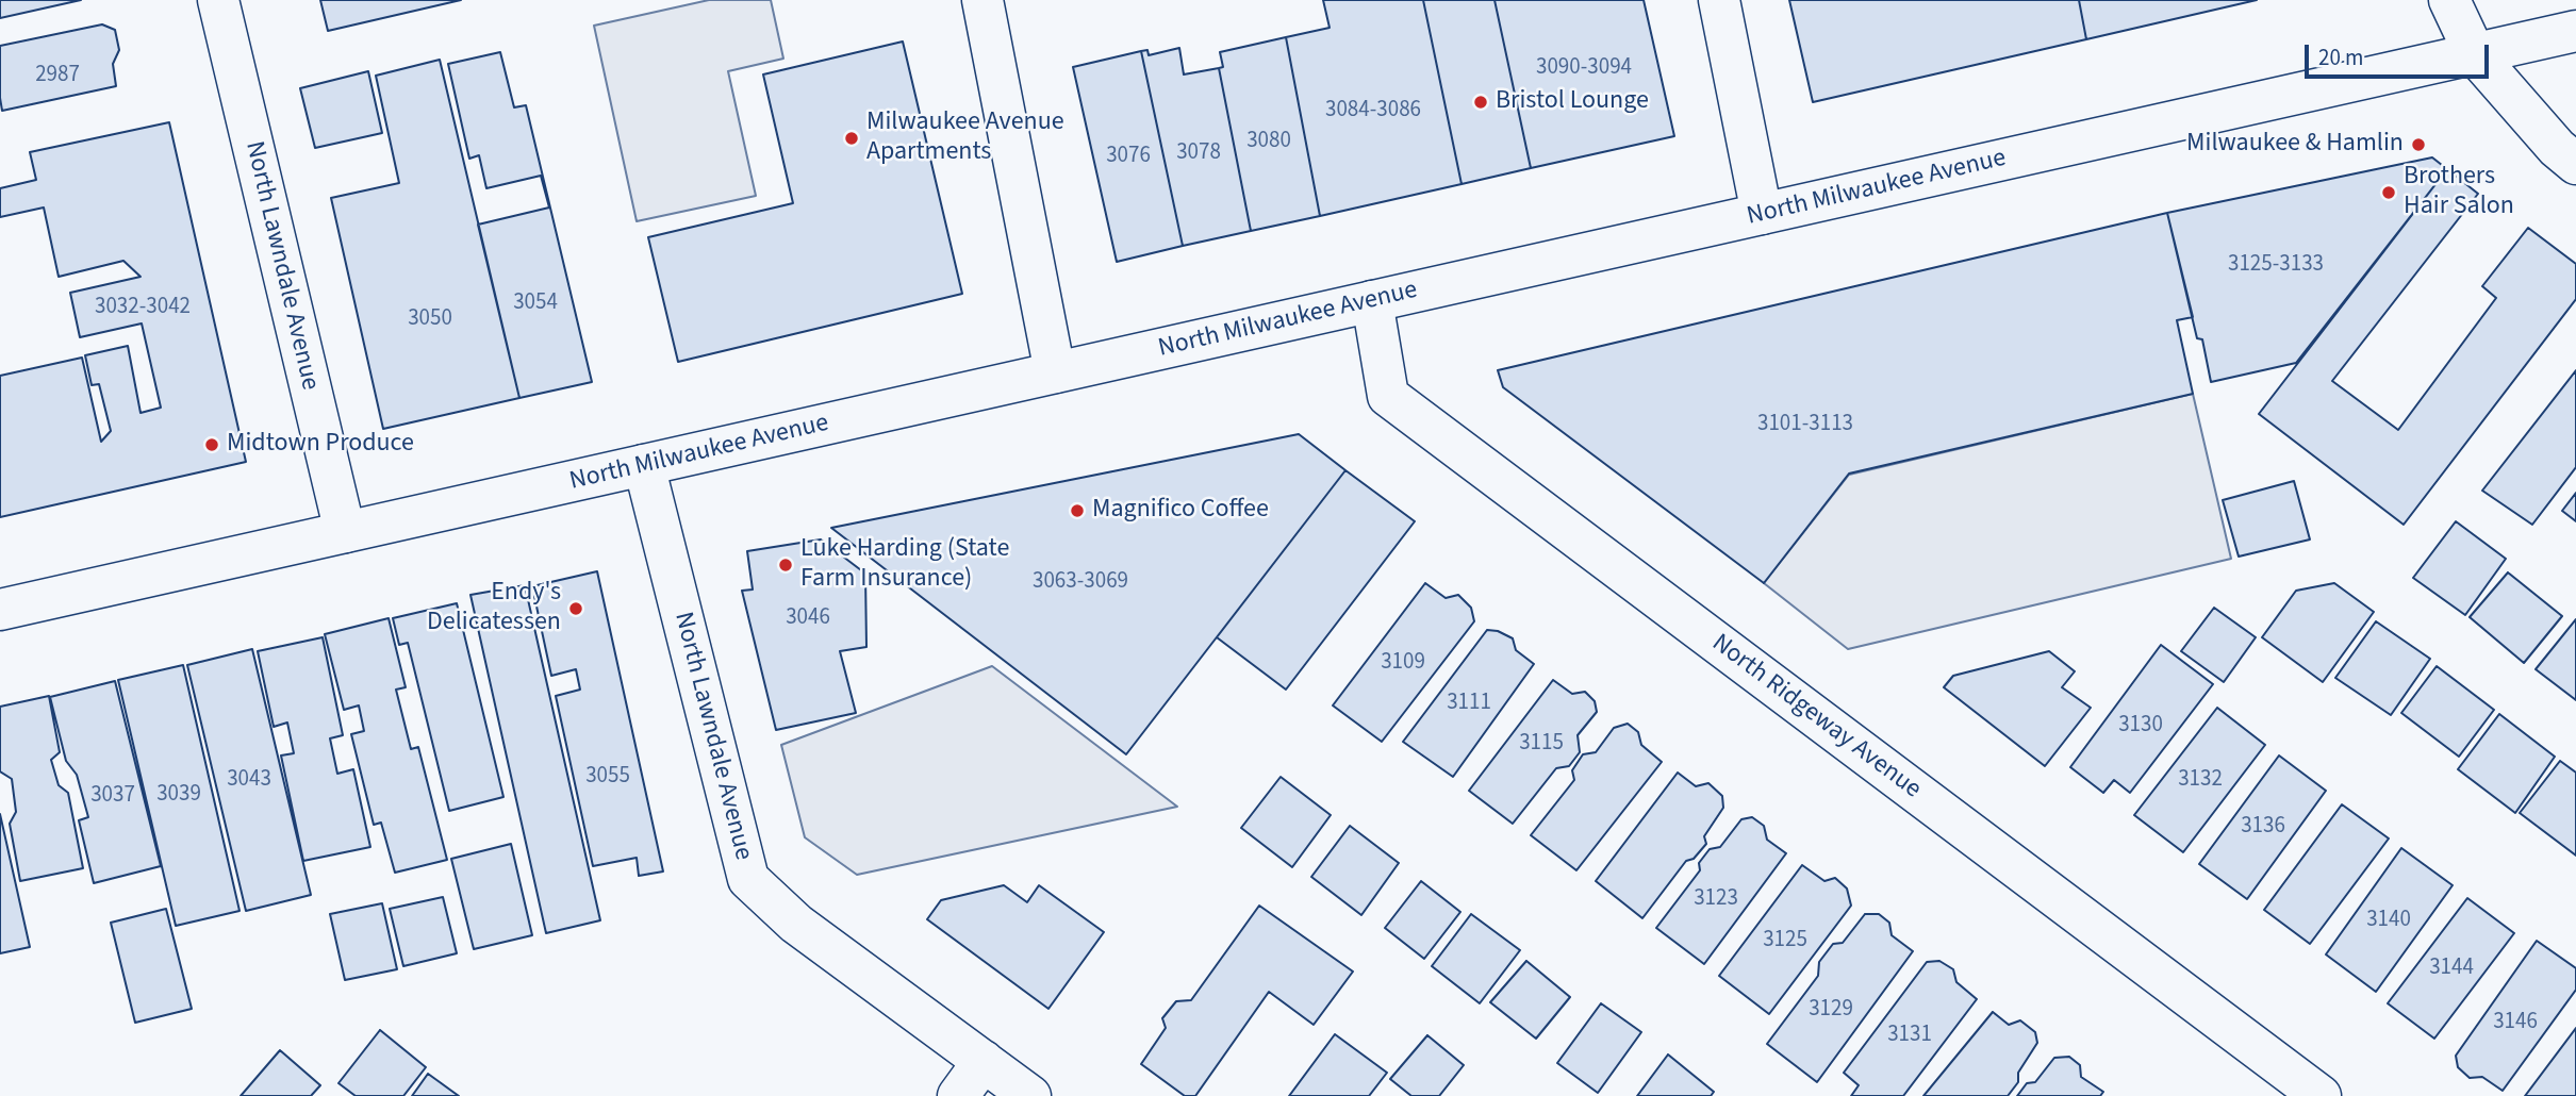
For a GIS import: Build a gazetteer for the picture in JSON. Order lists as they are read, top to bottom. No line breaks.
{"streets":{"street":["North Milwaukee Avenue","North Lawndale Avenue","North Ridgeway Avenue"]},"crossings":[["North Milwaukee Avenue","North Lawndale Avenue"],["North Milwaukee Avenue","North Ridgeway Avenue"]],"places":["Bristol Lounge","Milwaukee Avenue Apartments","Milwaukee & Hamlin","Brothers Hair Salon","Midtown Produce","Magnifico Coffee","Luke Harding (State Farm Insurance)","Endy's Delicatessen"],"house_numbers":["3090-3094","2987","3084-3086","3080","3078","3076","3125-3133","3054","3032-3042","3050","3101-3113","3063-3069","3046","3109","3111","3130","3115","3055","3043","3132","3039","3037","3136","3123","3140","3125","3144","3129","3146","3131"],"scale_bar":"20 m"}
